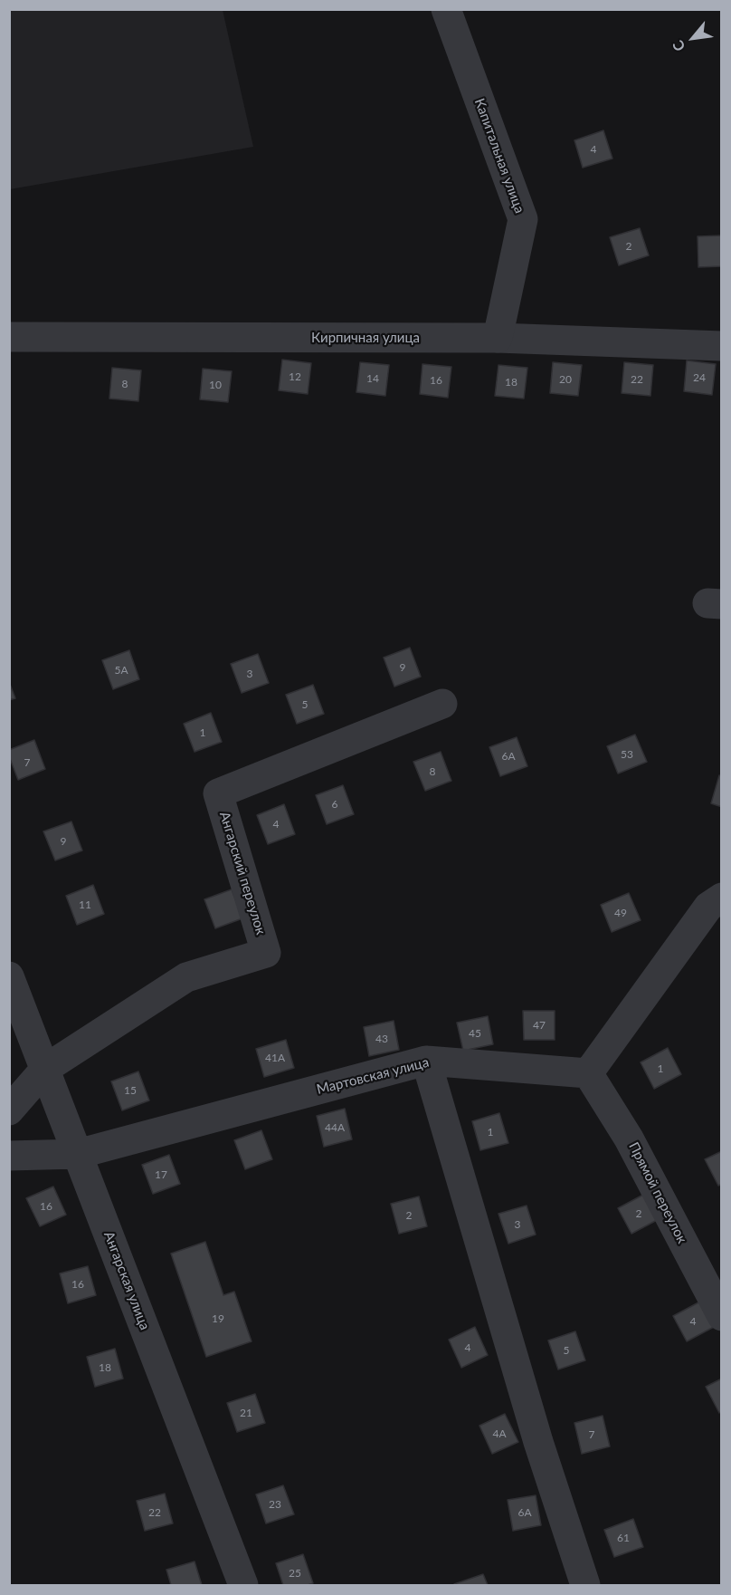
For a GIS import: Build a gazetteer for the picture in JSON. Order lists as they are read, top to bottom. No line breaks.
{"streets":{"street":["Капитальная улица","Кирпичная улица","Ангарский переулок","Мартовская улица","Прямой переулок","Ангарская улица"]},"crossings":[["Капитальная улица","Кирпичная улица"],["Ангарский переулок","Ангарская улица"],["Мартовская улица","Прямой переулок"],["Мартовская улица","Ангарская улица"]],"house_numbers":["4","2","12","24","14","20","22","16","18","8","10","9","5А","3","5","1","53","6А","7","8","6","4","9","11","49","47","45","43","41А","1","15","44А","1","17","16","2","2","3","16","19","4","4","5","18","21","4А","7","23","22","6А","61","25"],"north":"bottom left"}
